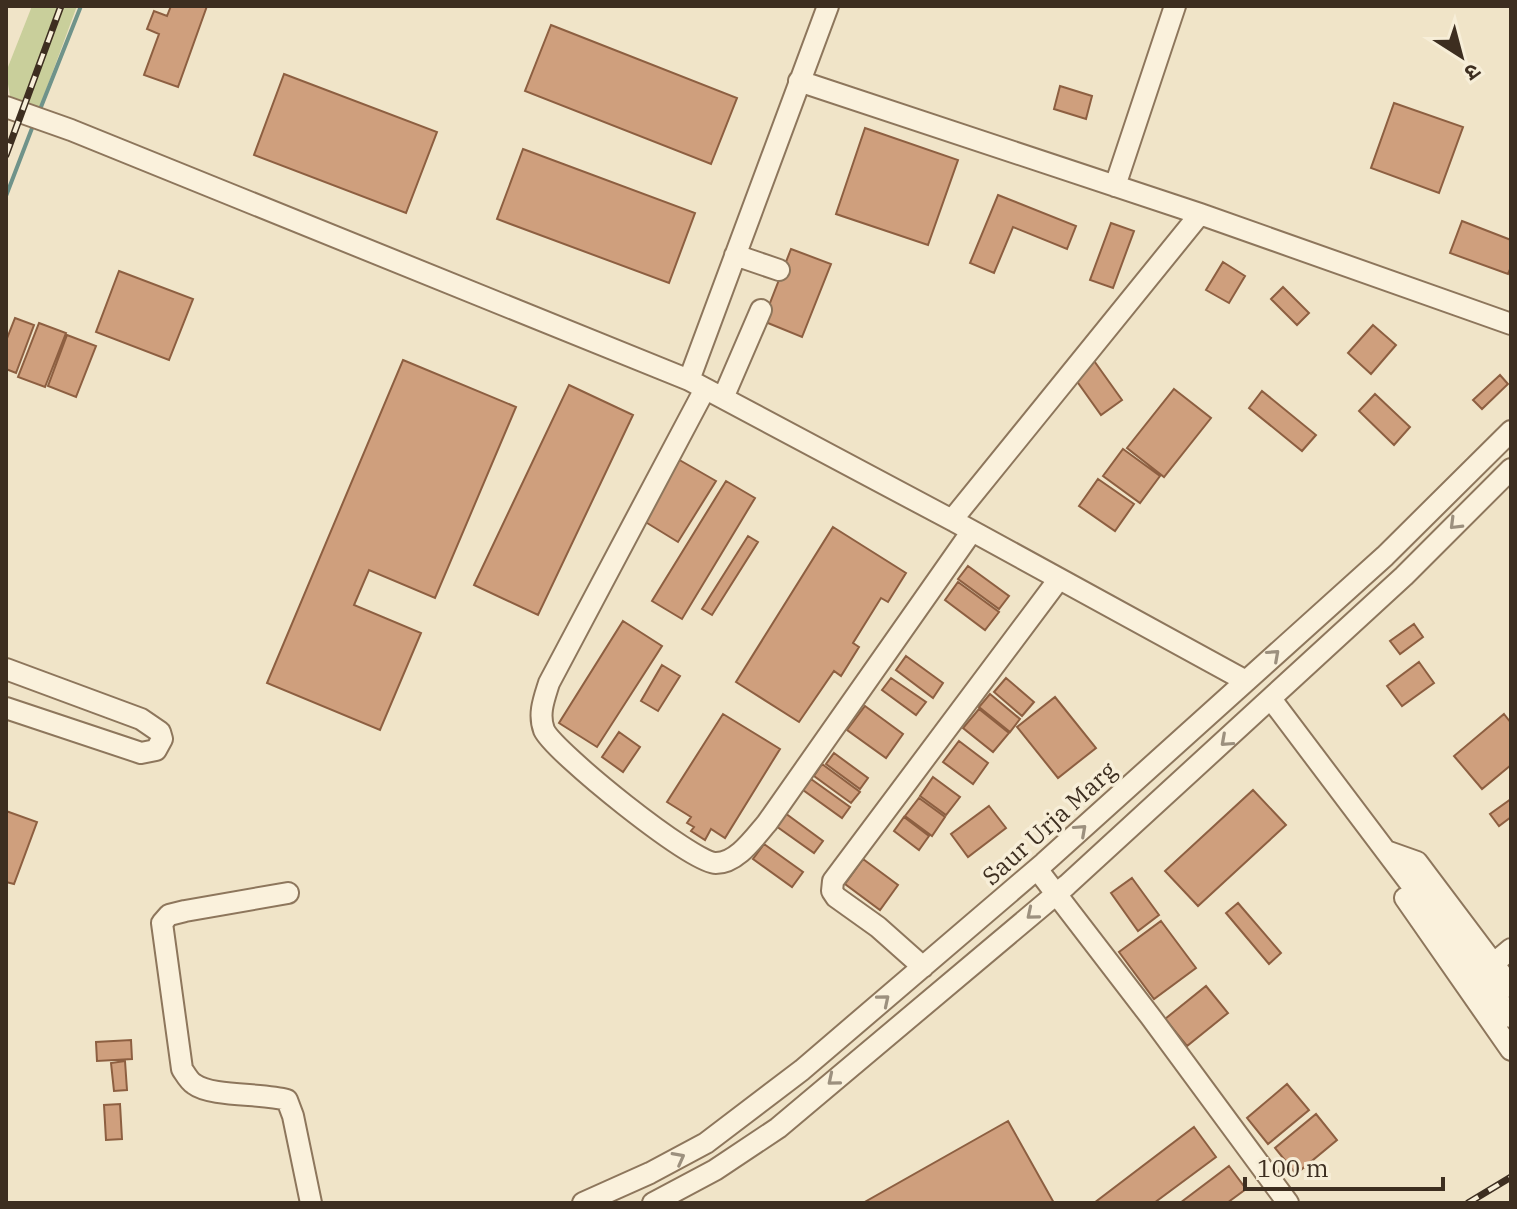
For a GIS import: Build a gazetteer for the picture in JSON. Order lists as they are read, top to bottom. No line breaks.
{"streets":{"street":["Saur Urja Marg"]},"scale_bar":"100 m","north":"bottom right"}
